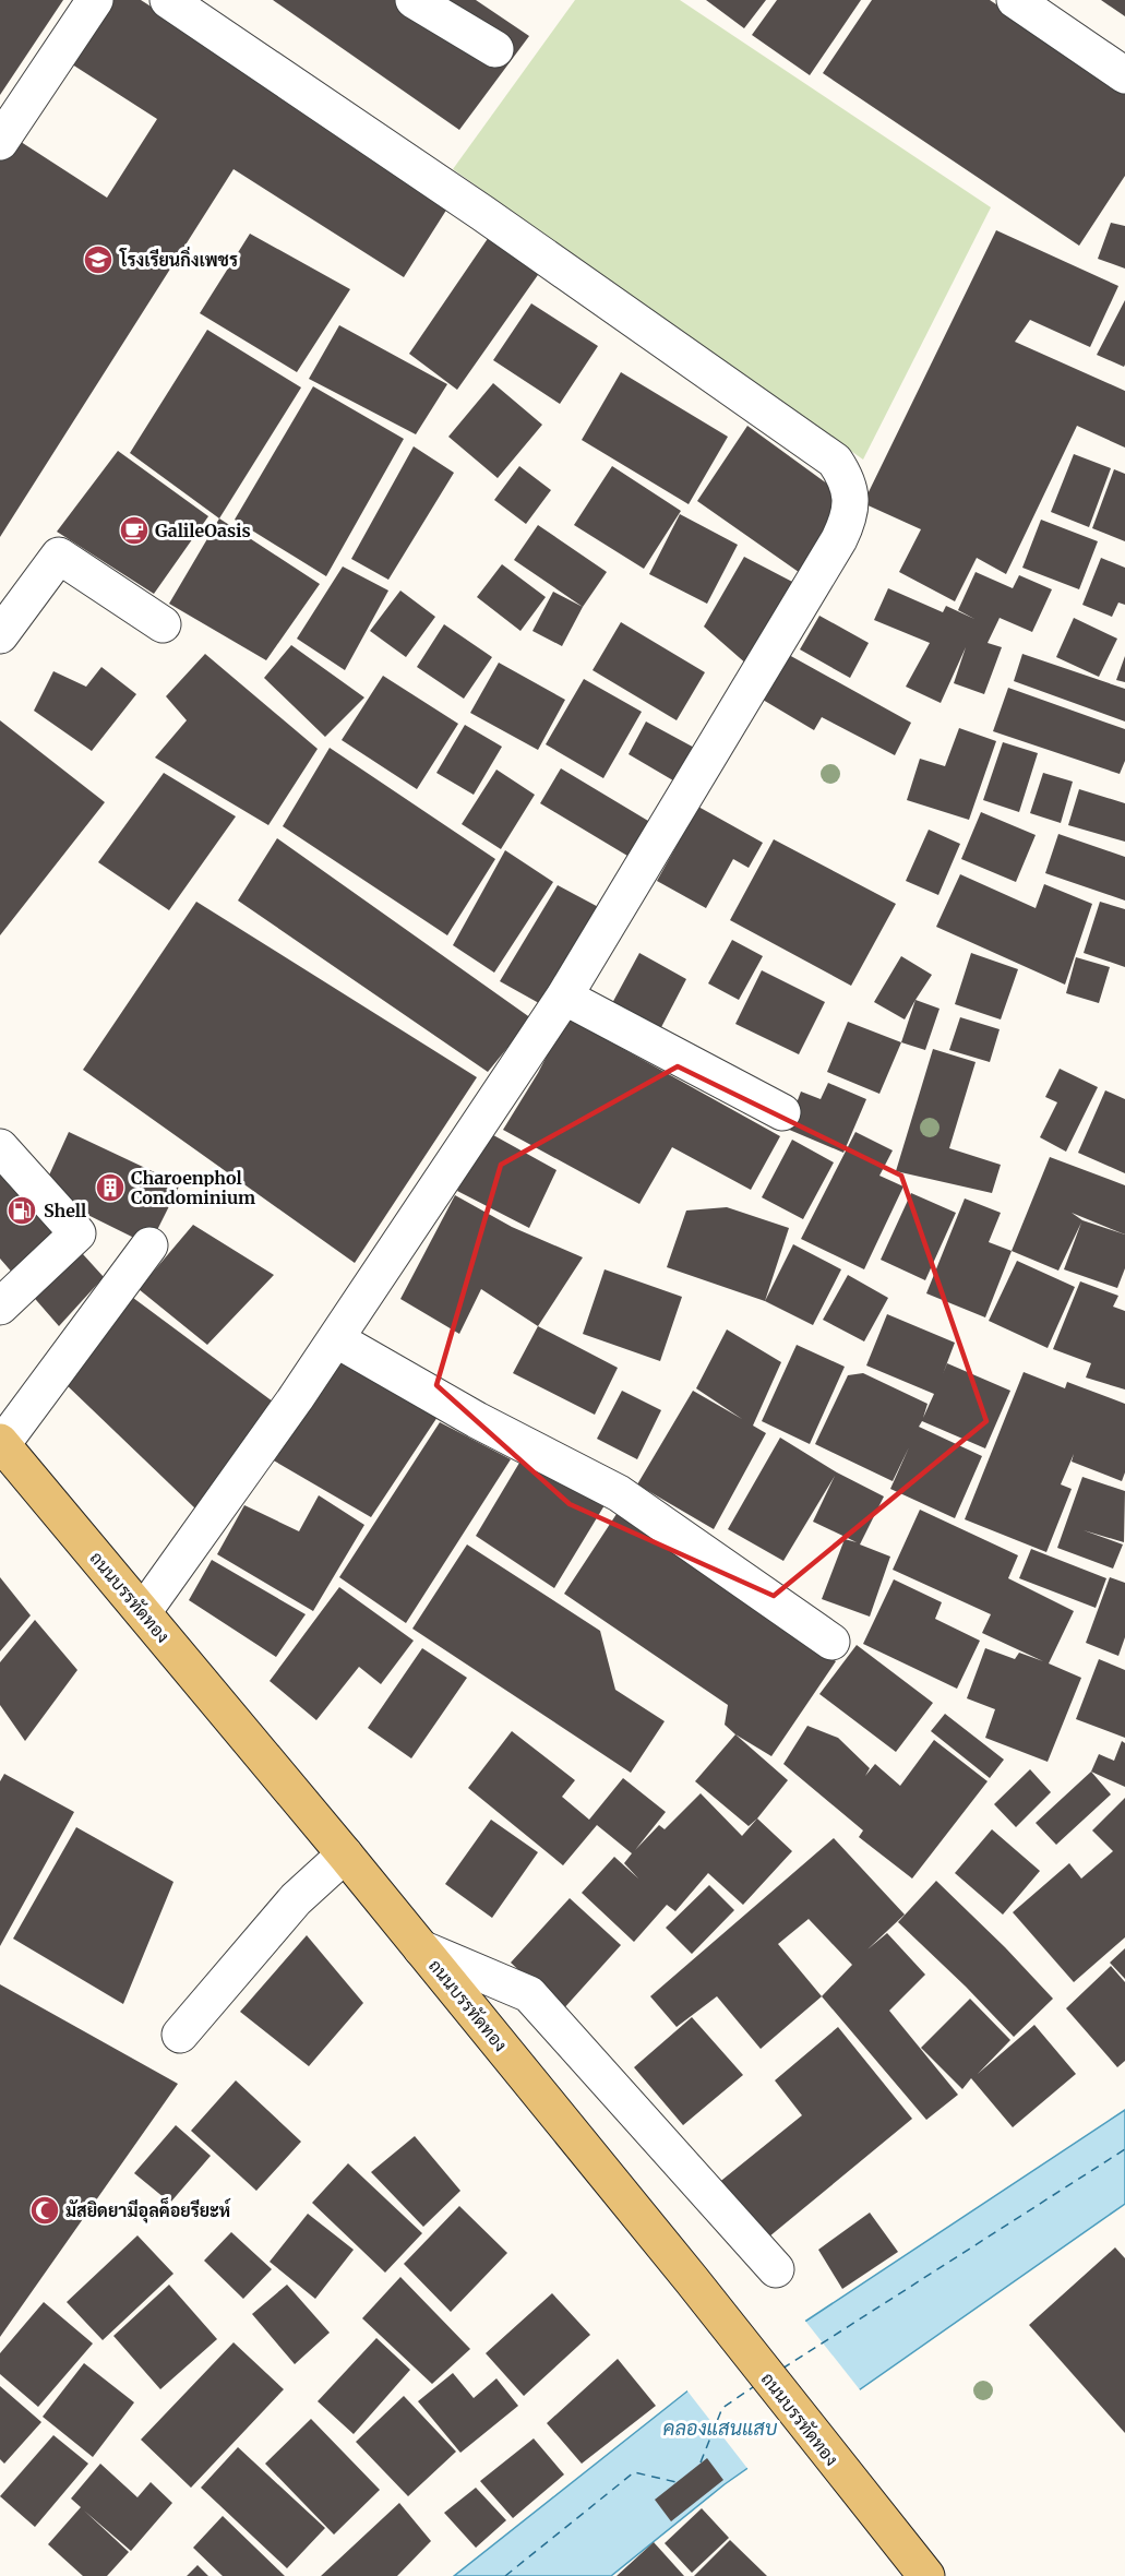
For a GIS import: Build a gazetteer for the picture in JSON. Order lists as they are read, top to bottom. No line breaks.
{"streets":{"main road":["ถนนบรรทัดทอง"]},"water":["คลองแสนแสบ"],"places":{"school or university":["โรงเรียนกิ่งเพชร"],"cafe":["GalileOasis"],"building":["Charoenphol Condominium"],"fuel station":["Shell"],"mosque":["มัสยิดยามีอุลค็อยรียะห์"]}}
